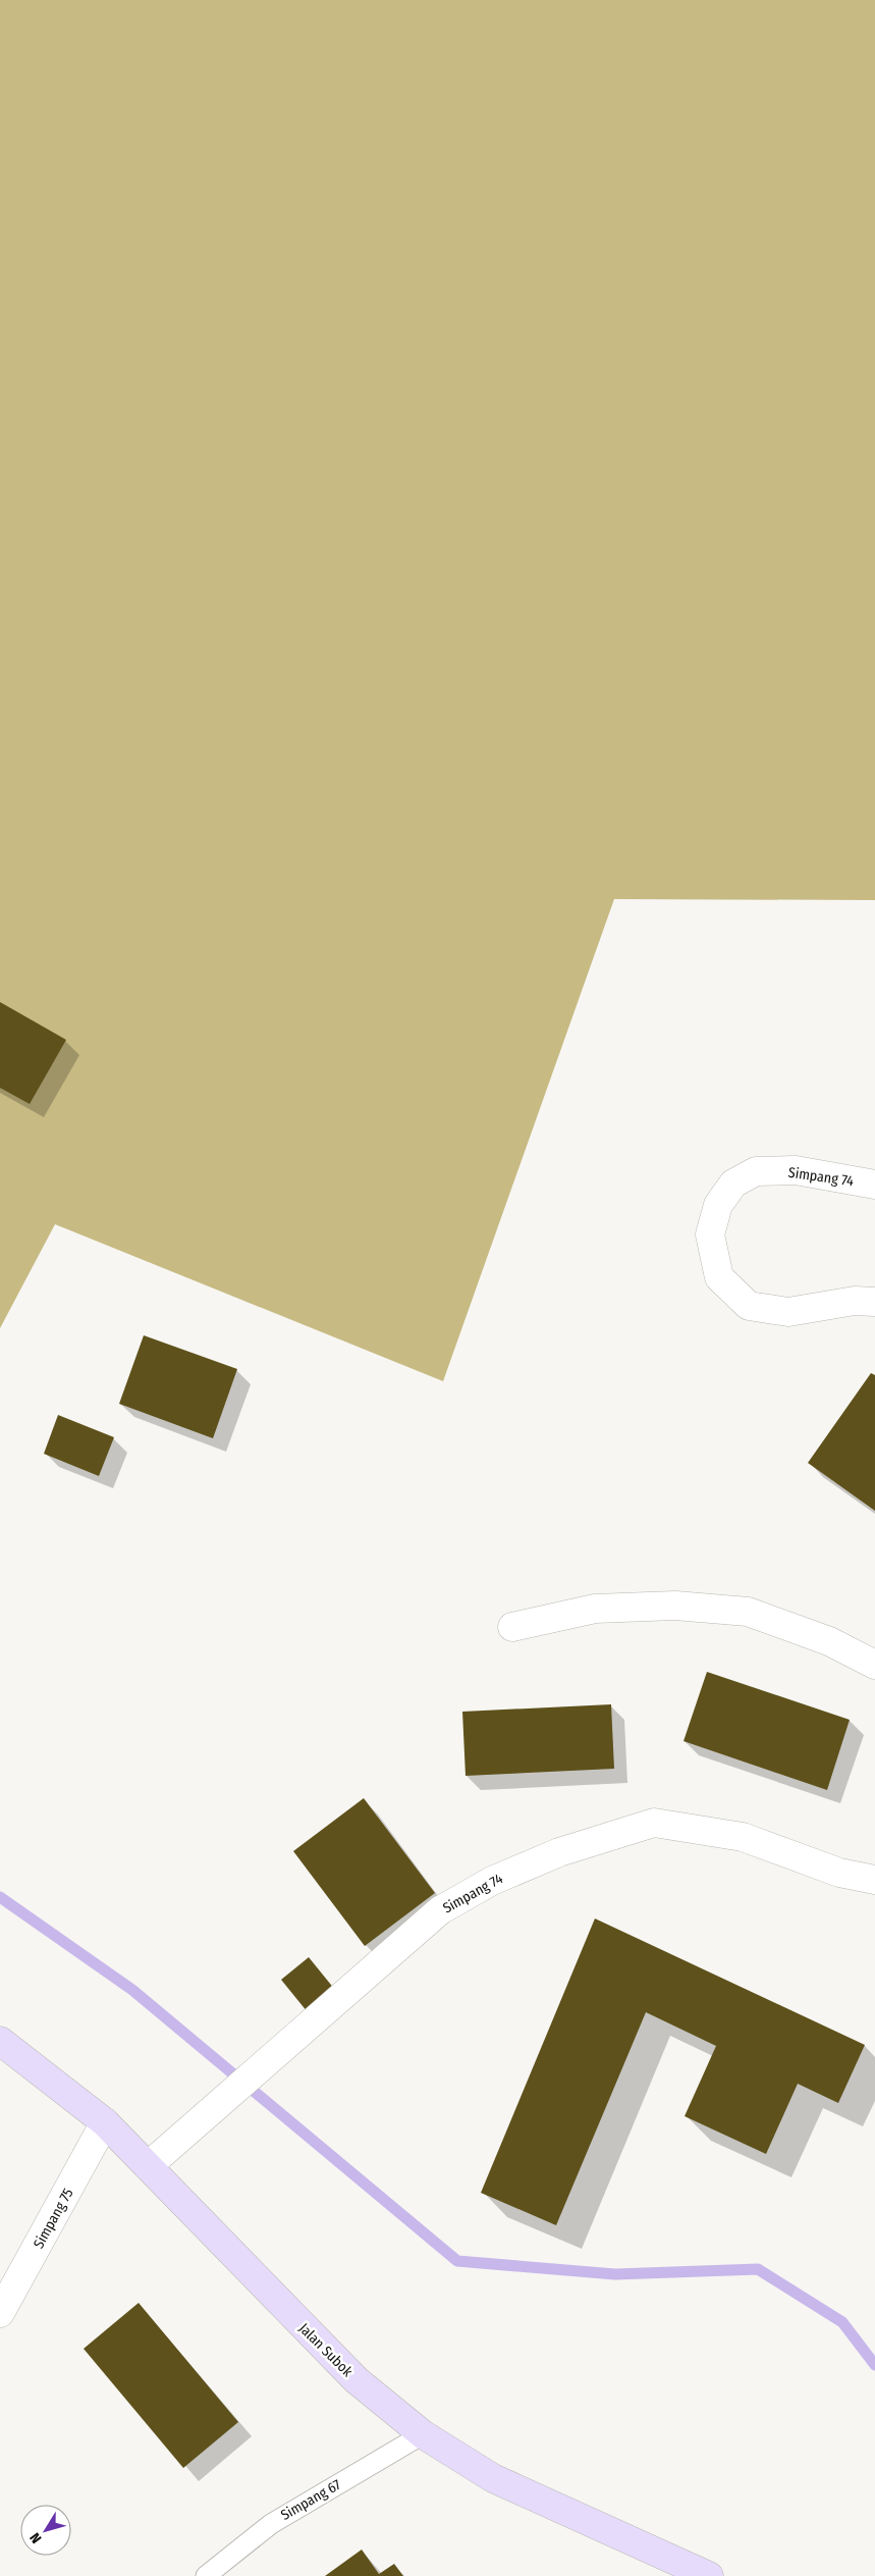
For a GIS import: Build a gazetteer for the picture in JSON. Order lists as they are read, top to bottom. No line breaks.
{"streets":{"main road":["Jalan Subok"],"street":["Simpang 74","Simpang 75"],"lane":["Simpang 67"]},"crossings":[["Simpang 74","Jalan Subok"],["Simpang 75","Jalan Subok"],["Jalan Subok","Simpang 67"]],"north":"bottom left"}
